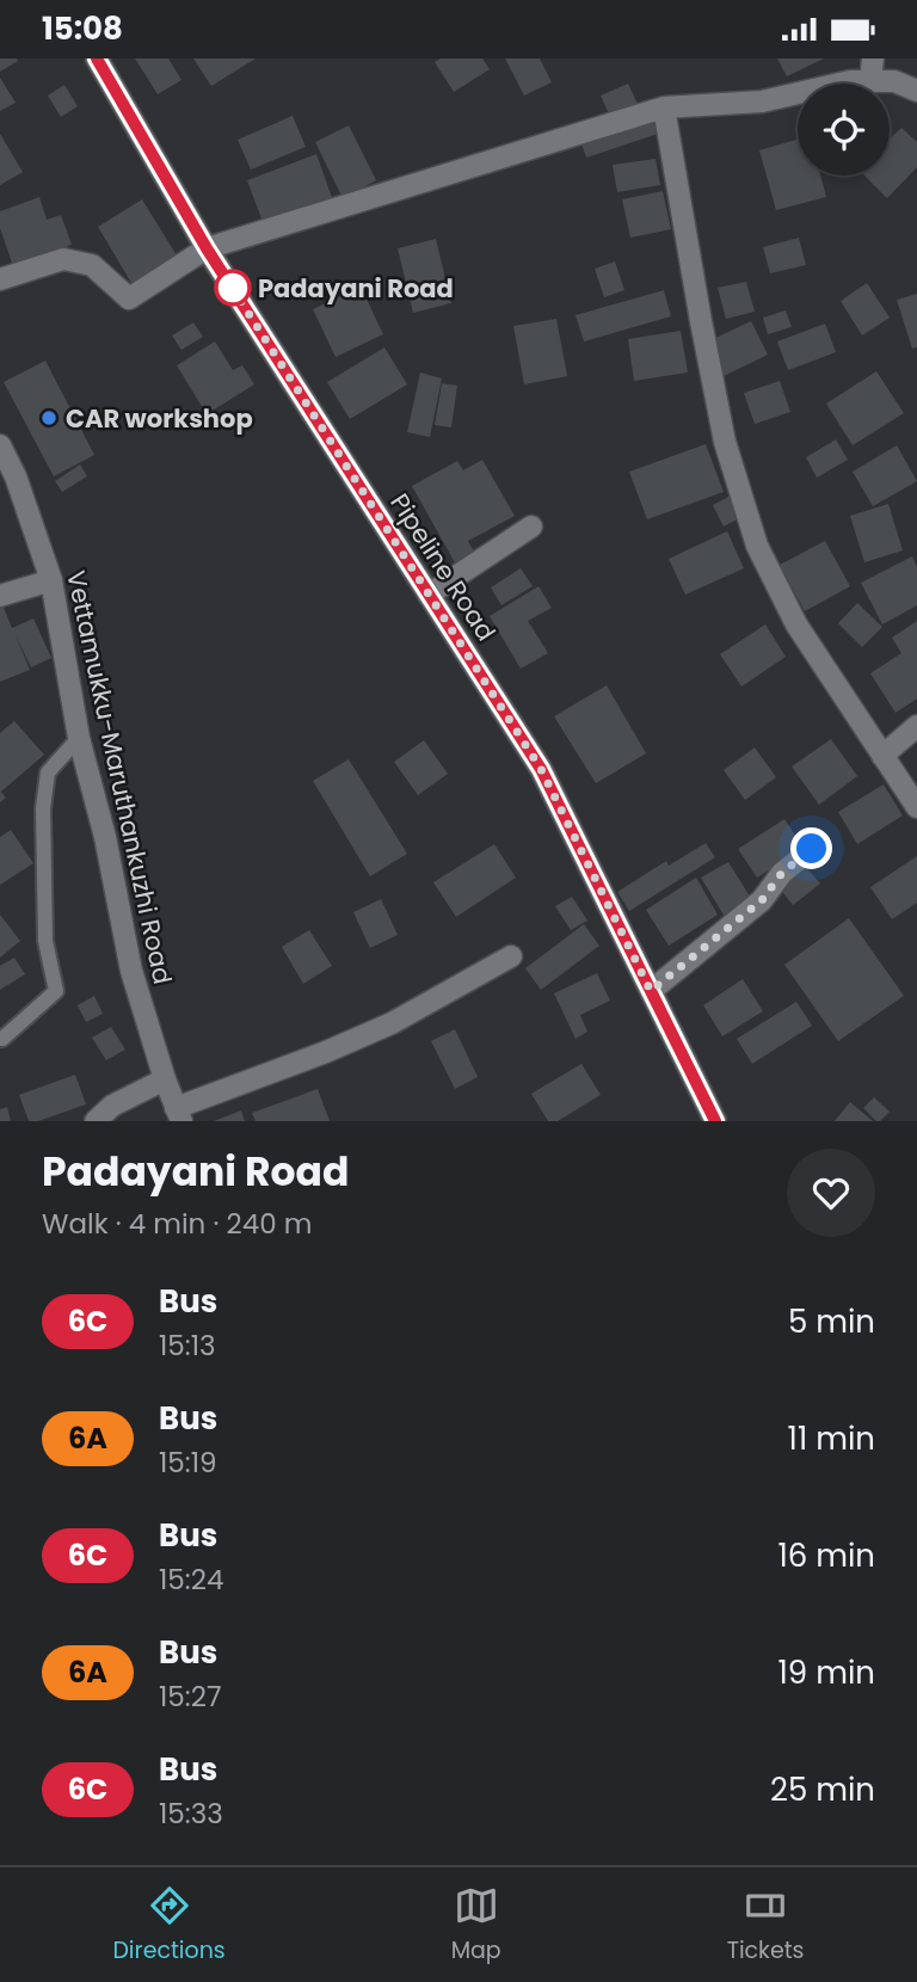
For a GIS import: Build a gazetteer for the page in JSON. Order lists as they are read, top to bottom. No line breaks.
{"streets":{"street":["Pipeline Road","Vettamukku-Maruthankuzhi Road"]},"places":["Padayani Road","CAR workshop"],"lines":["bus line 6C"],"page":{"status":"15:08","heading":["Padayani Road","Walk · 4 min · 240 m"],"list":[{"mark":"6C","name":"Bus","note":"15:13","value":"5 min"},{"mark":"6A","name":"Bus","note":"15:19","value":"11 min"},{"mark":"6C","name":"Bus","note":"15:24","value":"16 min"},{"mark":"6A","name":"Bus","note":"15:27","value":"19 min"},{"mark":"6C","name":"Bus","note":"15:33","value":"25 min"}],"tabs":["Directions","Map","Tickets"]}}
